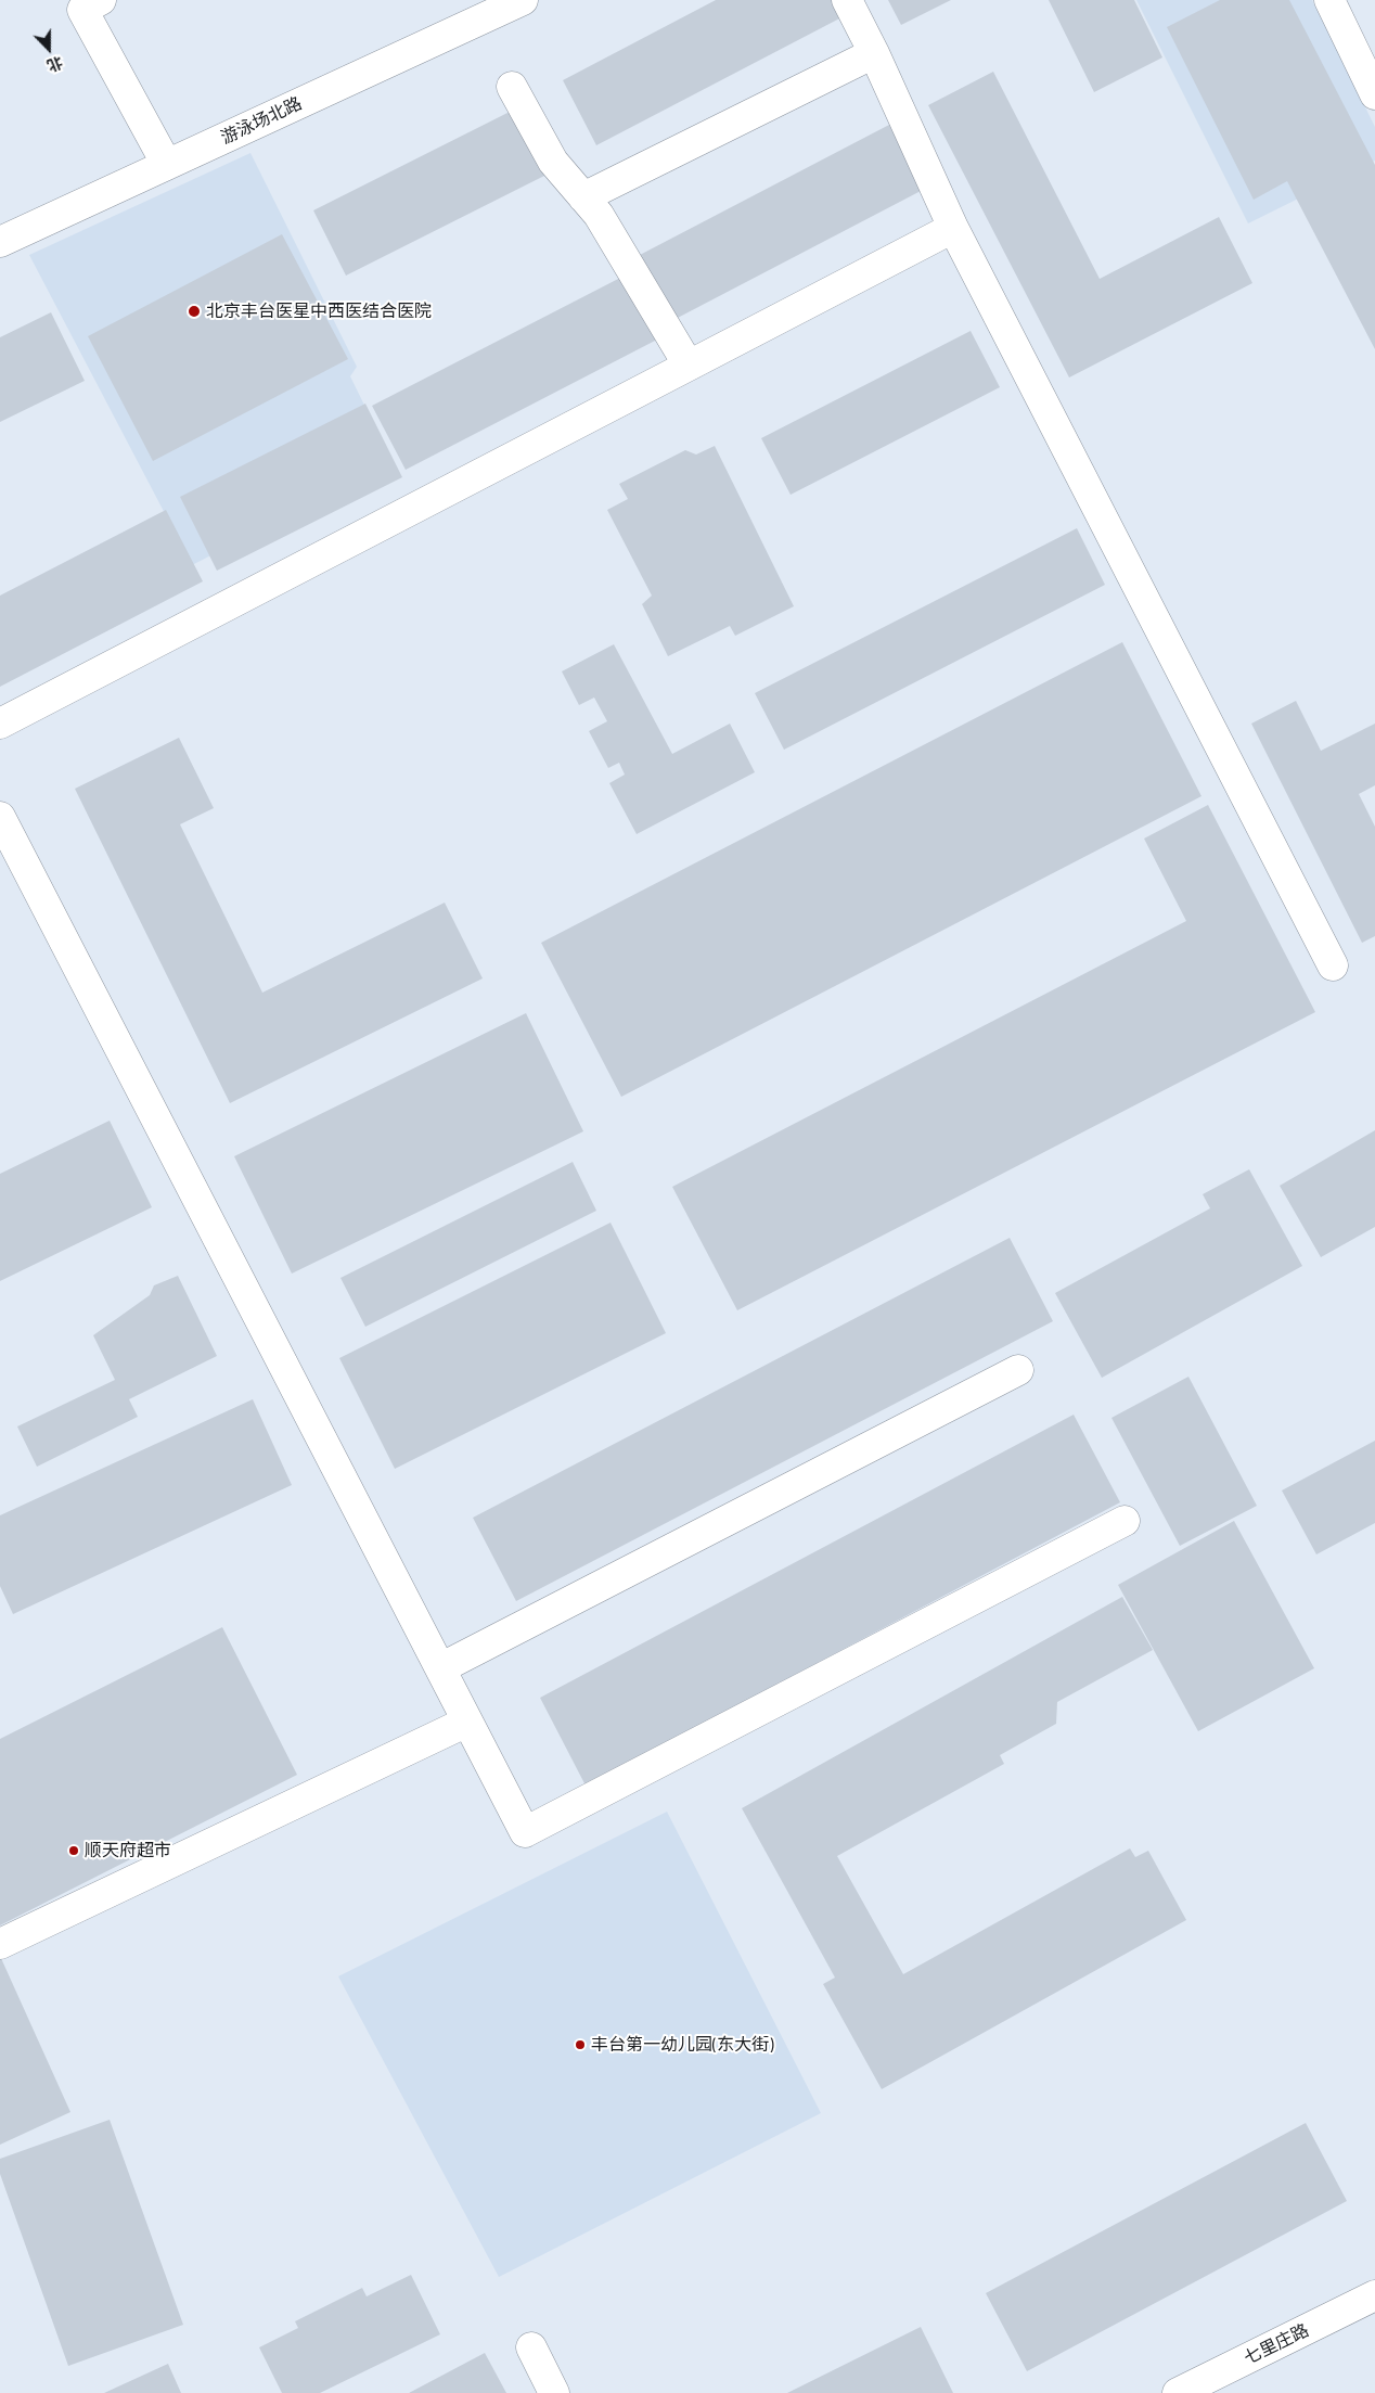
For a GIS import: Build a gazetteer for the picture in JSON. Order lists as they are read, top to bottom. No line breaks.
{"streets":{"street":["游泳场北路","七里庄路"]},"places":["北京丰台医星中西医结合医院","顺天府超市","丰台第一幼儿园(东大街)"],"north":"bottom"}
